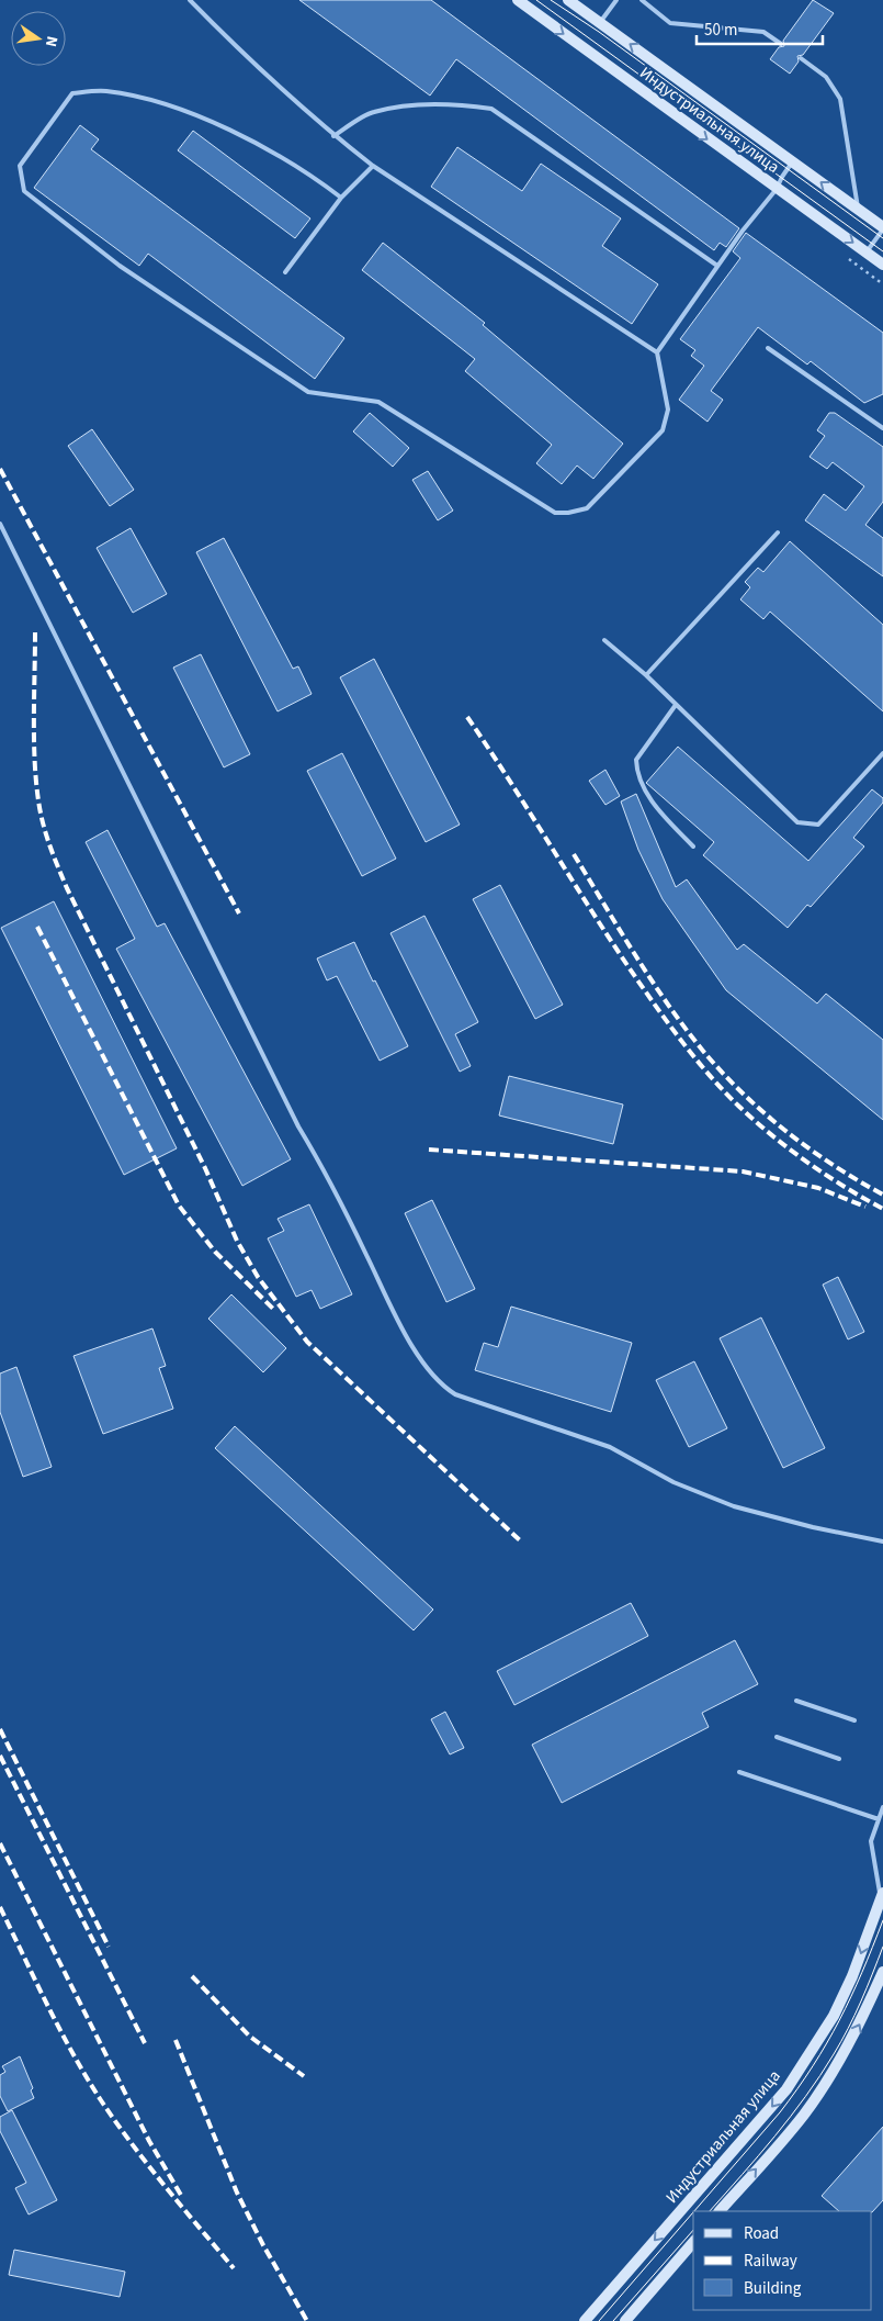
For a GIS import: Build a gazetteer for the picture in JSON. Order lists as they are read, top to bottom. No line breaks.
{"streets":{"main road":["Индустриальная улица"]},"legend":["Road","Railway","Building"],"scale_bar":"50 m","north":"right"}
